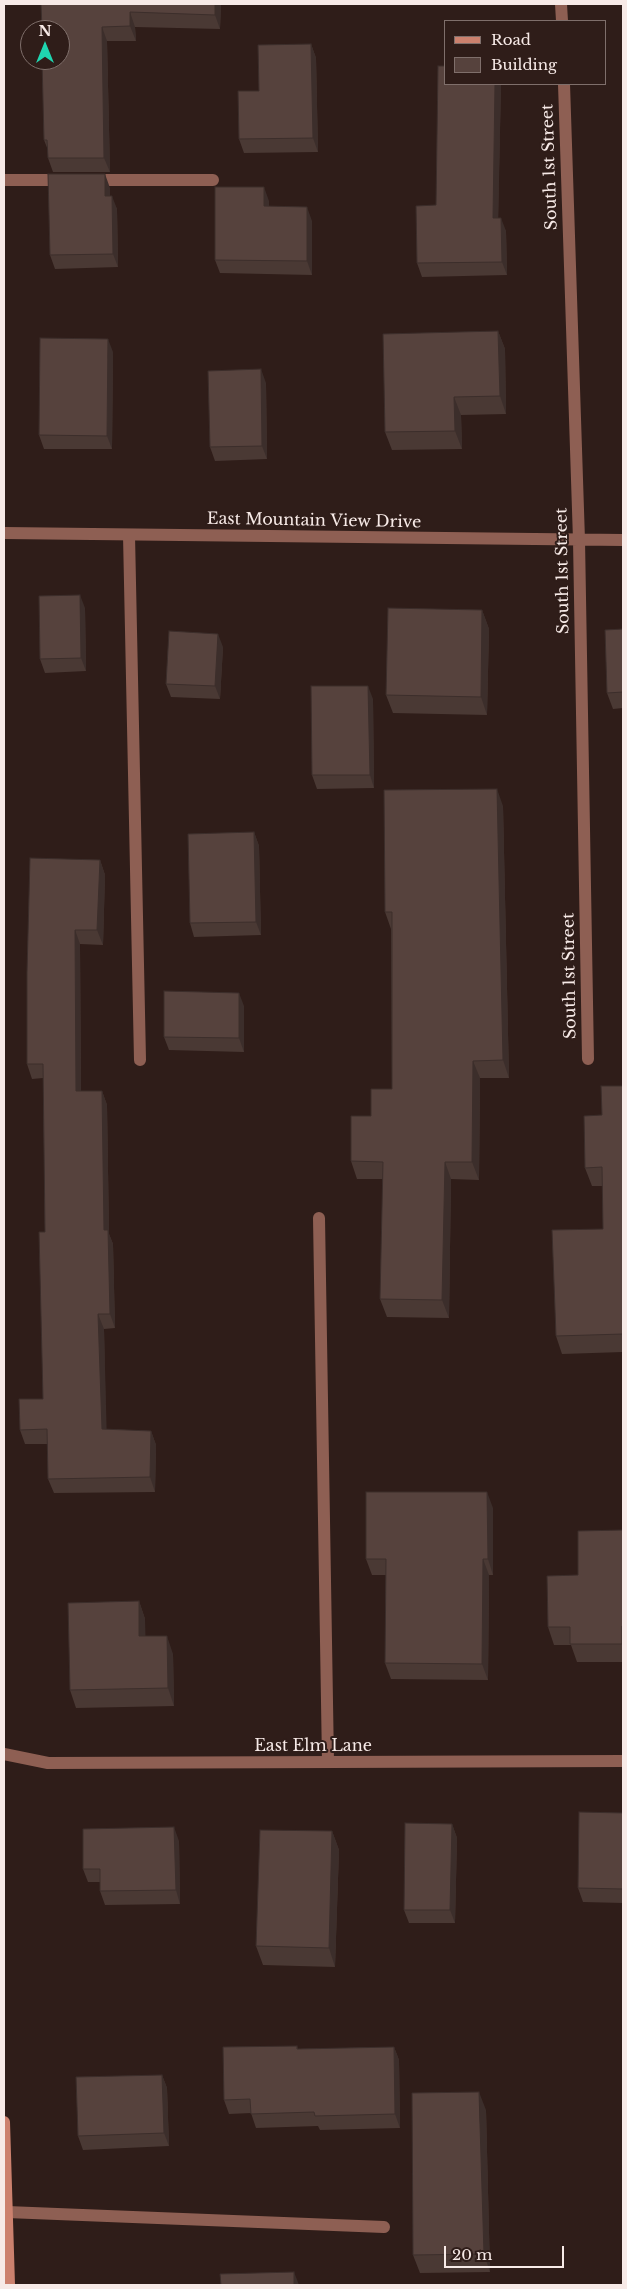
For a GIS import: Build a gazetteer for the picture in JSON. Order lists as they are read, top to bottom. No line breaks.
{"streets":{"street":["South 1st Street","East Mountain View Drive","East Elm Lane"]},"crossings":[["South 1st Street","East Mountain View Drive"]],"legend":["Road","Building"],"scale_bar":"20 m","north":"top"}
